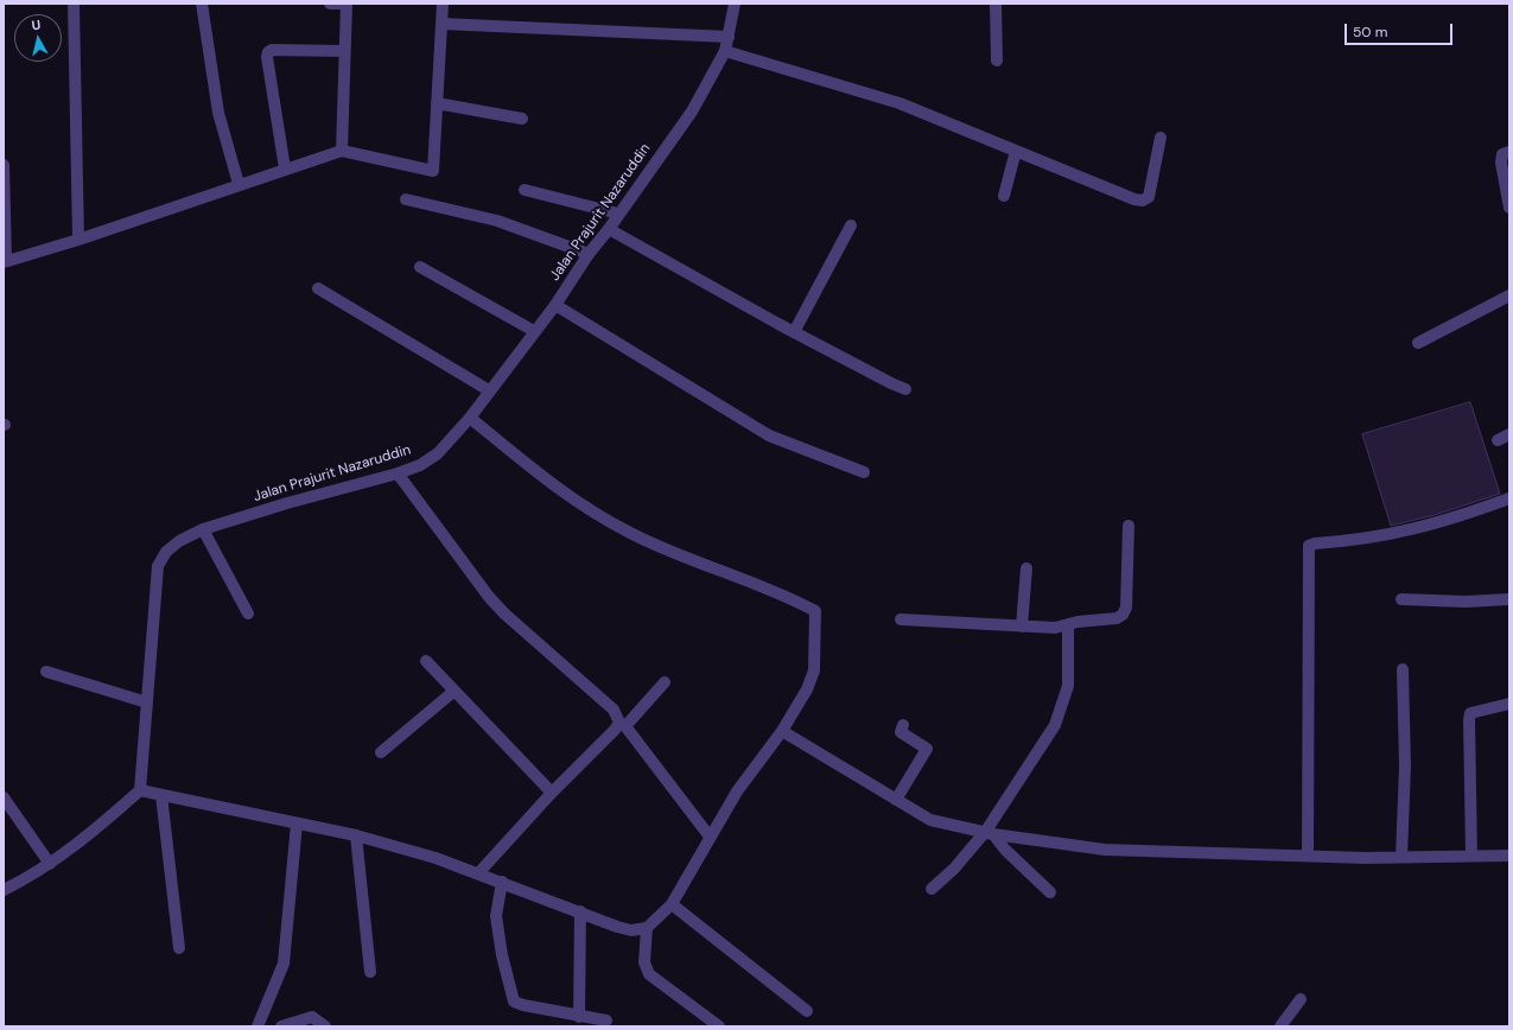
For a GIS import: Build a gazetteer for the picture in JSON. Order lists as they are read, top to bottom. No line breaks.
{"streets":{"street":["Jalan Prajurit Nazaruddin"]},"scale_bar":"50 m","north":"top"}
